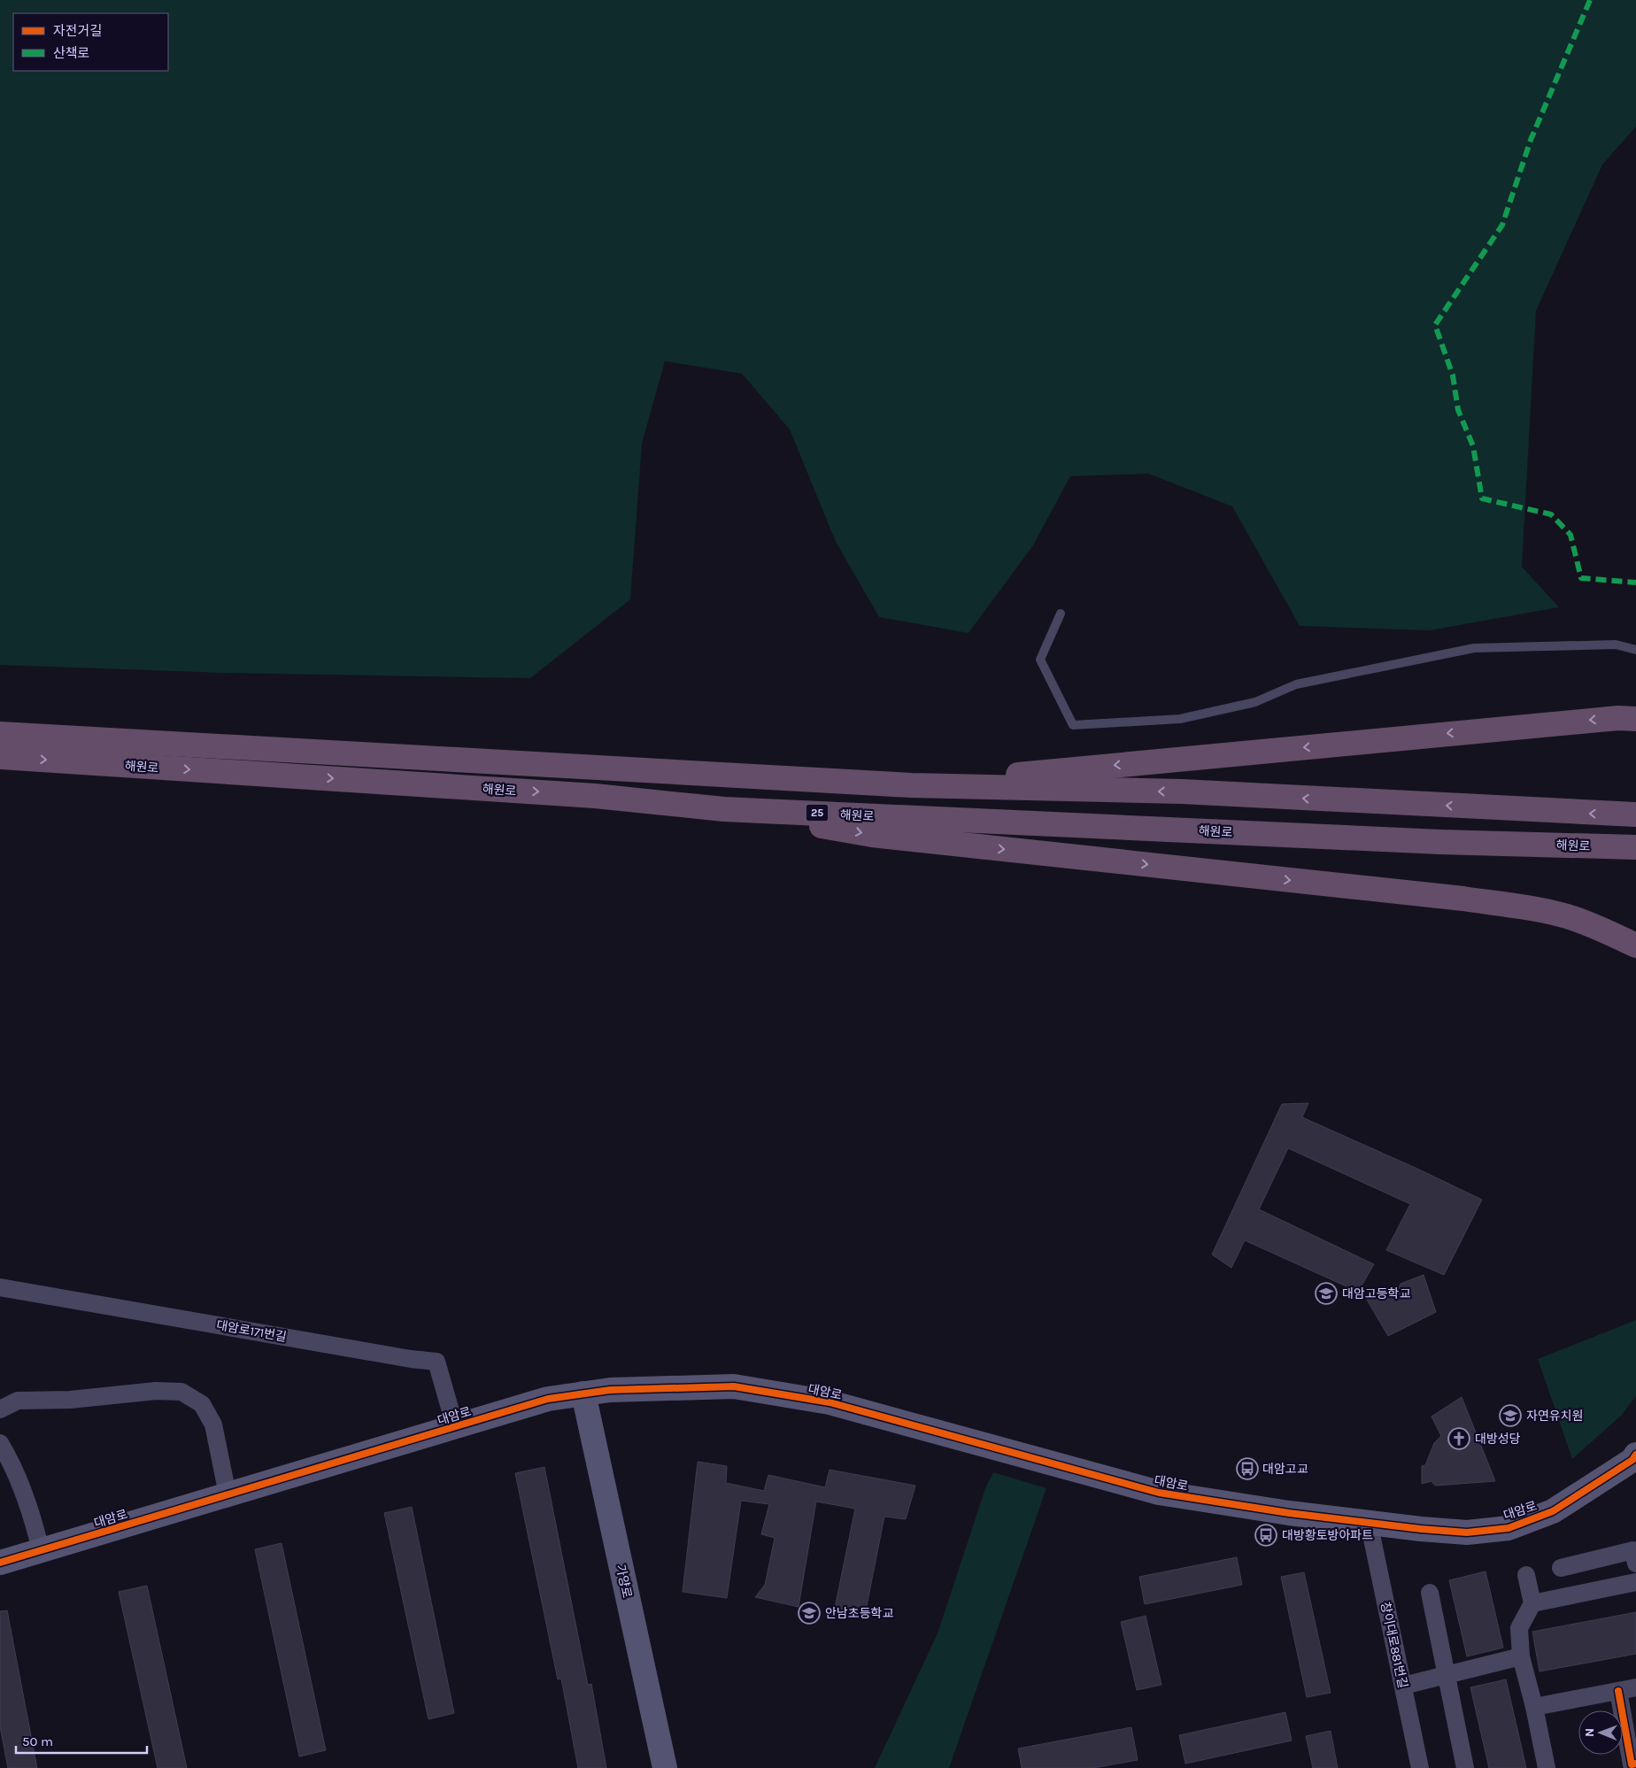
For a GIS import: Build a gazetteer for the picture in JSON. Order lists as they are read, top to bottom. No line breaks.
{"streets":{"highway":["해원로","25"],"street":["대암로171번길","대암로","가양로","창이대로881번길"]},"crossings":[["대암로171번길","대암로"],["대암로","가양로"],["대암로","창이대로881번길"]],"places":{"school or university":["대암고등학교","자연유치원","안남초등학교"],"church":["대방성당"],"bus stop":["대암고교","대방황토방아파트"]},"legend":["자전거길","산책로"],"scale_bar":"50 m","north":"left"}
